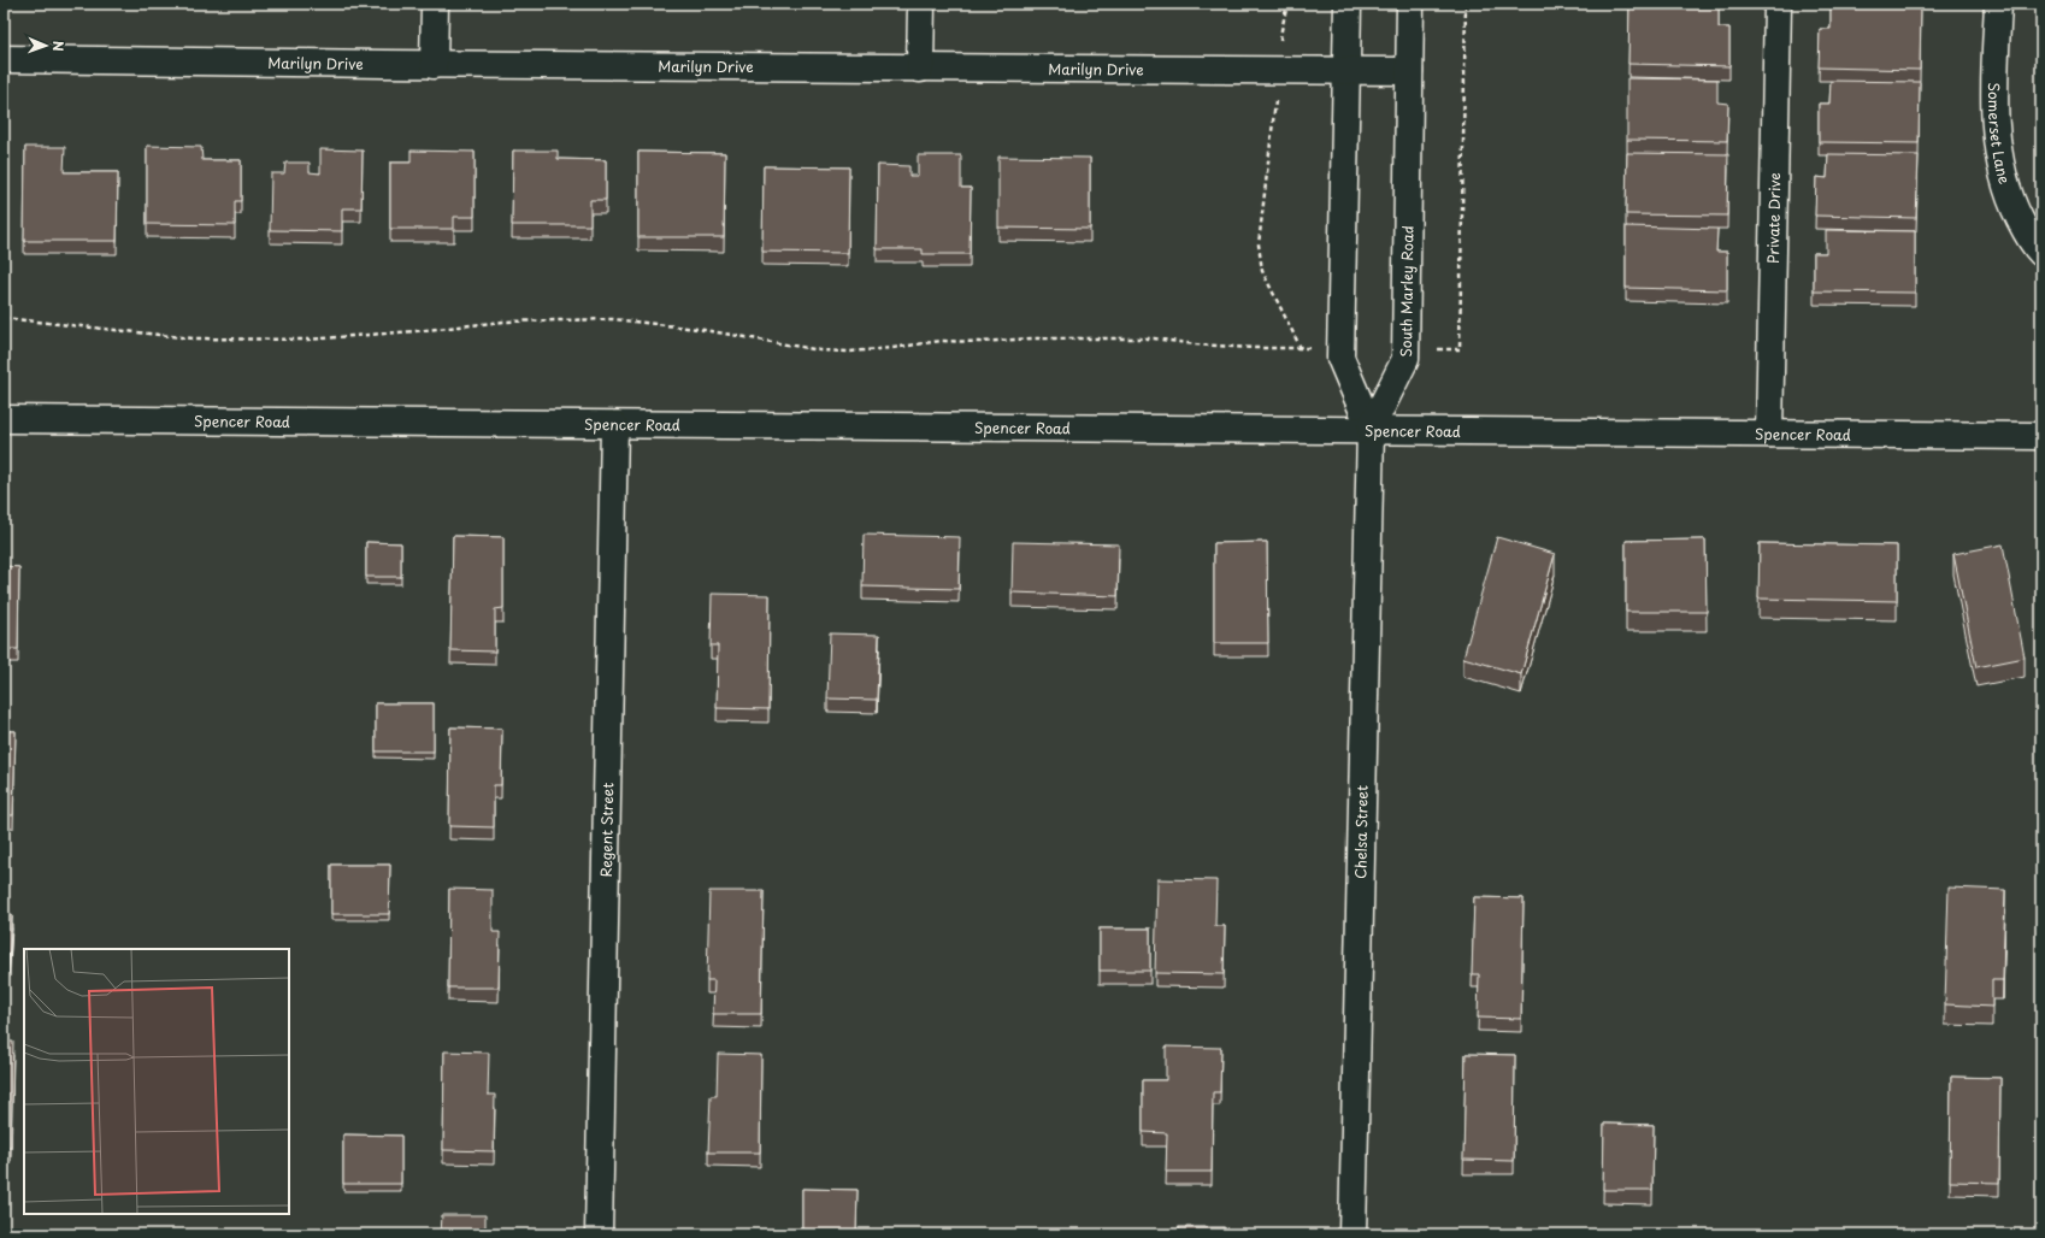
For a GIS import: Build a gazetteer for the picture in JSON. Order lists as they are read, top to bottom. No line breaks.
{"streets":{"street":["Marilyn Drive","Somerset Lane","Private Drive","South Marley Road","Spencer Road","Regent Street","Chelsa Street"]},"crossings":[["Marilyn Drive","South Marley Road"],["Private Drive","Spencer Road"],["South Marley Road","Spencer Road"],["South Marley Road","Chelsa Street"],["Spencer Road","Regent Street"],["Spencer Road","Chelsa Street"]],"north":"right"}
